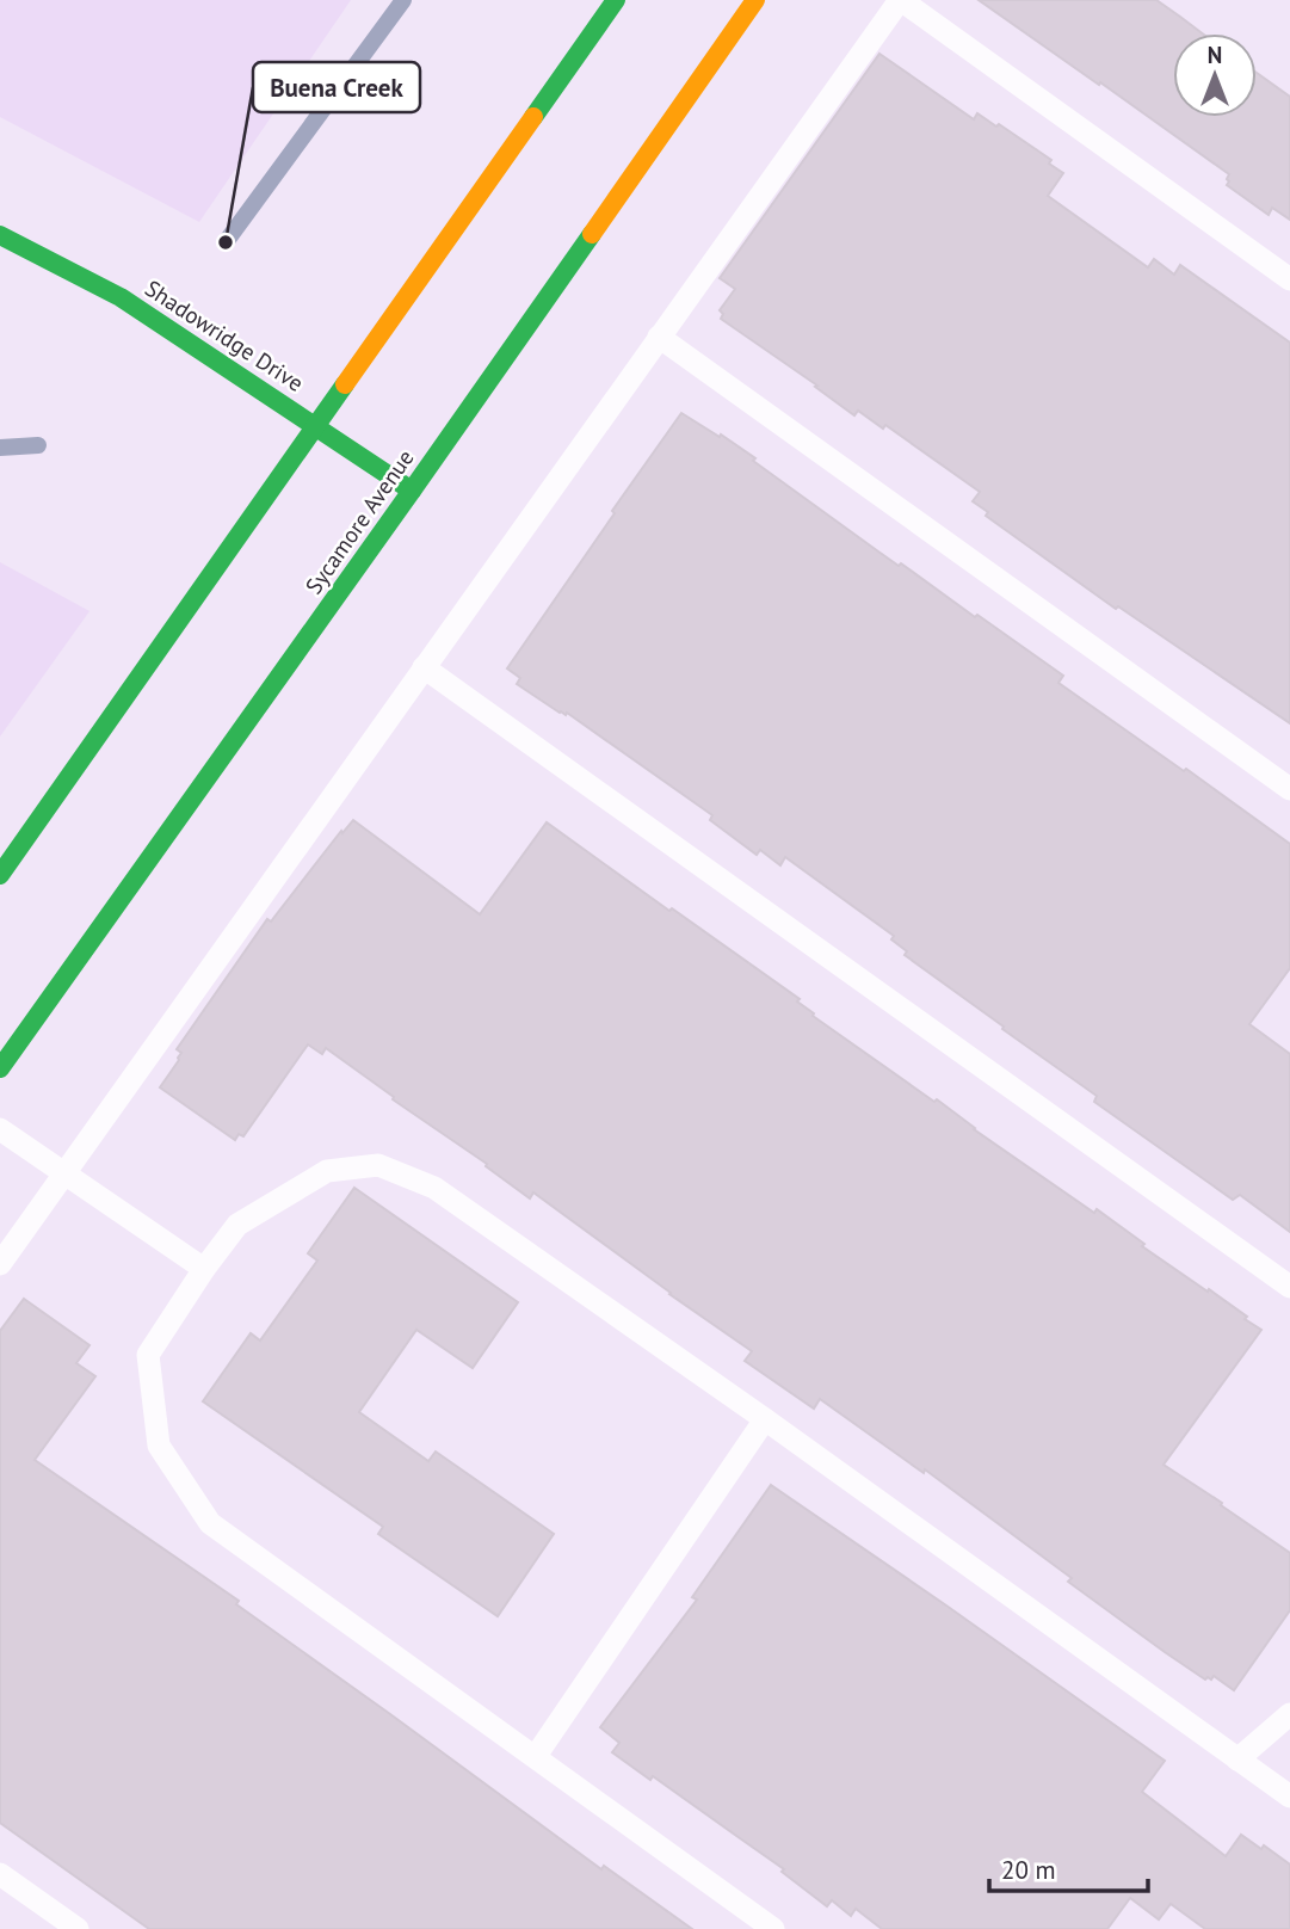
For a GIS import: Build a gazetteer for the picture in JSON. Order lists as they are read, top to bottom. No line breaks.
{"streets":{"main road":["Shadowridge Drive","Sycamore Avenue"]},"crossings":[["Shadowridge Drive","Sycamore Avenue"]],"places":["Buena Creek"],"scale_bar":"20 m","north":"top"}
